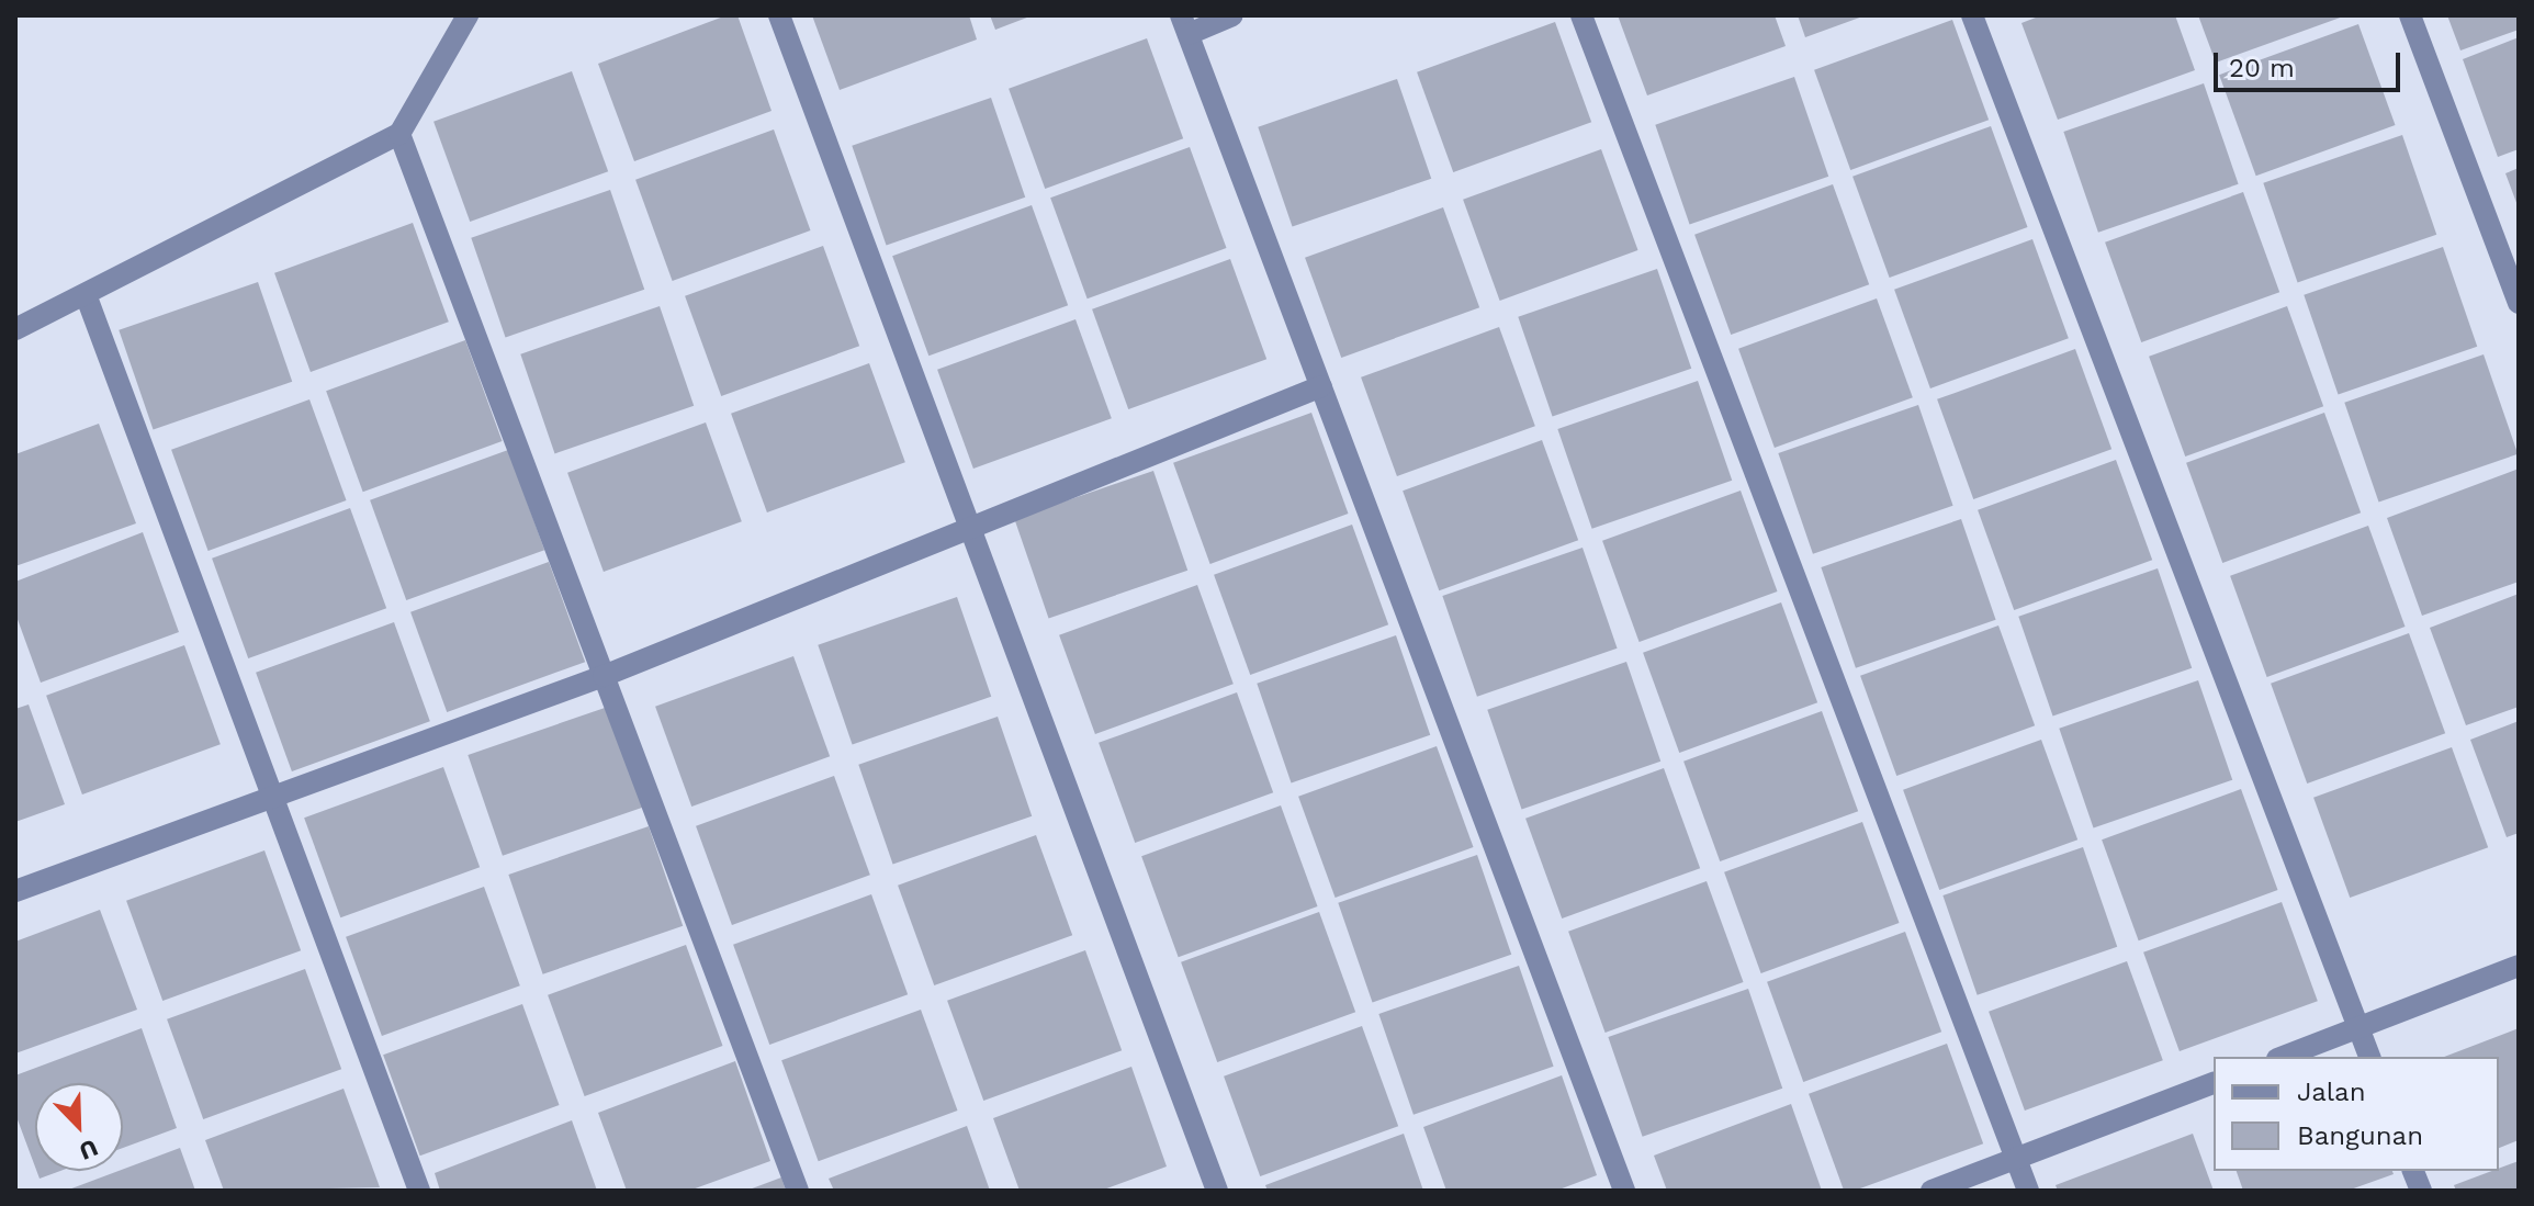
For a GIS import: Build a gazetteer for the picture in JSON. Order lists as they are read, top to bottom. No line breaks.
{"legend":["Jalan","Bangunan"],"scale_bar":"20 m","north":"bottom right"}
